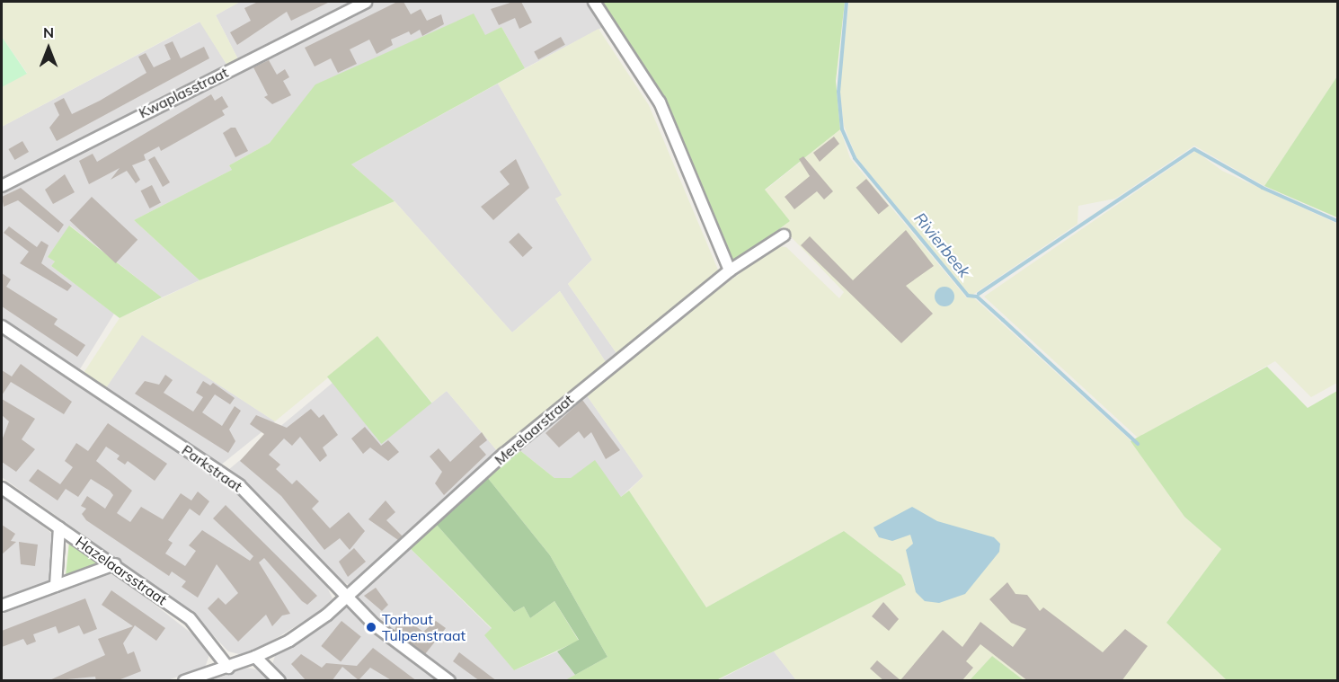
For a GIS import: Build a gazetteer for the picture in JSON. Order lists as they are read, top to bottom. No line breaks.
{"streets":{"street":["Kwaplasstraat","Merelaarstraat","Parkstraat","Hazelaarsstraat"]},"crossings":[["Merelaarstraat","Parkstraat"],["Merelaarstraat","Hazelaarsstraat"]],"water":["Rivierbeek"],"places":["Torhout Tulpenstraat"],"north":"top"}
